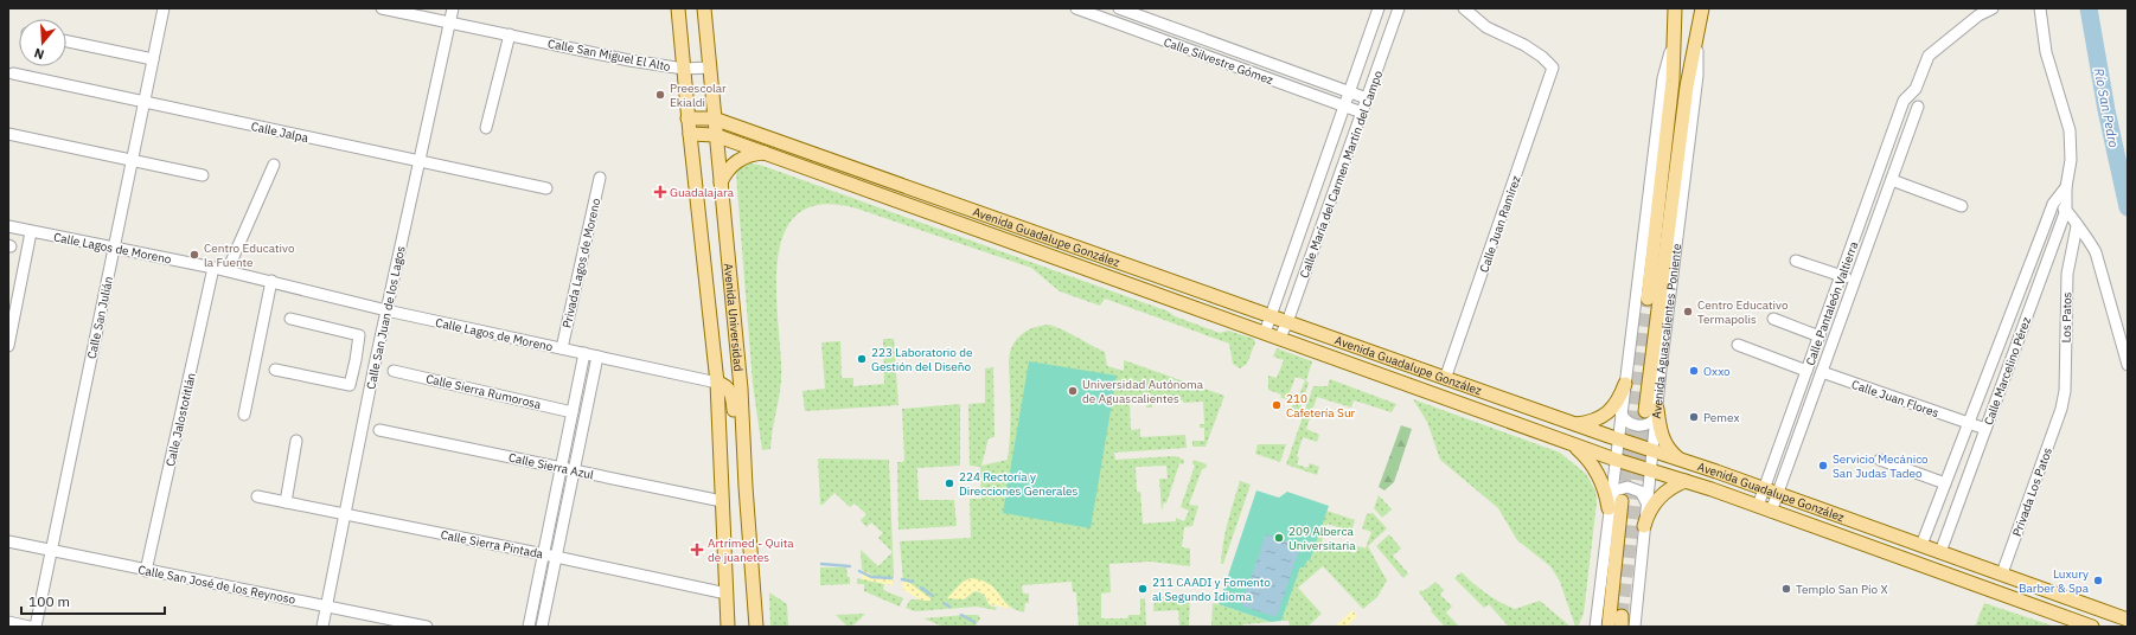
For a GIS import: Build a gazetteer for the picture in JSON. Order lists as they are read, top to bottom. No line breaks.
{"streets":{"main road":["Avenida Guadalupe González","Avenida Universidad","Avenida Aguascalientes Poniente"],"street":["Calle San Miguel El Alto","Calle Silvestre Gómez","Calle Jalpa","Calle María del Carmen Martín del Campo","Calle Juan Ramírez","Calle Lagos de Moreno","Privada Lagos de Moreno","Calle Pantaleón Valtierra","Calle San Julián","Calle San Juan de los Lagos","Los Patos","Calle Marcelino Pérez","Calle Sierra Rumorosa","Calle Juan Flores","Calle Jalostotitlán","Calle Sierra Azul","Privada Los Patos","Calle Sierra Pintada","Calle San José de los Reynoso"]},"crossings":[["Calle San Miguel El Alto","Calle San Juan de los Lagos"],["Calle San Miguel El Alto","Avenida Universidad"],["Calle Silvestre Gómez","Calle María del Carmen Martín del Campo"],["Calle Jalpa","Calle San Julián"],["Calle Jalpa","Calle San Juan de los Lagos"],["Calle María del Carmen Martín del Campo","Avenida Guadalupe González"],["Calle Juan Ramírez","Avenida Guadalupe González"],["Avenida Guadalupe González","Calle Pantaleón Valtierra"],["Avenida Guadalupe González","Avenida Universidad"],["Avenida Guadalupe González","Avenida Aguascalientes Poniente"],["Avenida Guadalupe González","Calle Marcelino Pérez"],["Avenida Guadalupe González","Privada Los Patos"],["Calle Lagos de Moreno","Privada Lagos de Moreno"],["Calle Lagos de Moreno","Calle San Julián"],["Calle Lagos de Moreno","Calle San Juan de los Lagos"],["Calle Lagos de Moreno","Avenida Universidad"],["Calle Lagos de Moreno","Calle Jalostotitlán"],["Calle Pantaleón Valtierra","Calle Juan Flores"],["Calle San Julián","Calle San José de los Reynoso"],["Calle San Juan de los Lagos","Calle Sierra Pintada"],["Calle San Juan de los Lagos","Calle San José de los Reynoso"],["Avenida Universidad","Calle Sierra Azul"],["Avenida Universidad","Calle Sierra Pintada"],["Los Patos","Privada Los Patos"],["Calle Marcelino Pérez","Calle Juan Flores"],["Calle Jalostotitlán","Calle San José de los Reynoso"]],"water":["Río San Pedro"],"places":{"other":["Preescolar Ekialdi","Centro Educativo la Fuente","Centro Educativo Termapolis","223 Laboratorio de Gestión del Diseño","Oxxo","Universidad Autónoma de Aguascalientes","210 Cafetería Sur","Pemex","Servicio Mecánico San Judas Tadeo","224 Rectoría y Direcciones Generales","209 Alberca Universitaria","Luxury Barber & Spa","211 CAADI y Fomento al Segundo Idioma","Templo San Pío X"],"health":["Guadalajara","Artrimed - Quita de juanetes"]},"scale_bar":"100 m","north":"bottom"}
